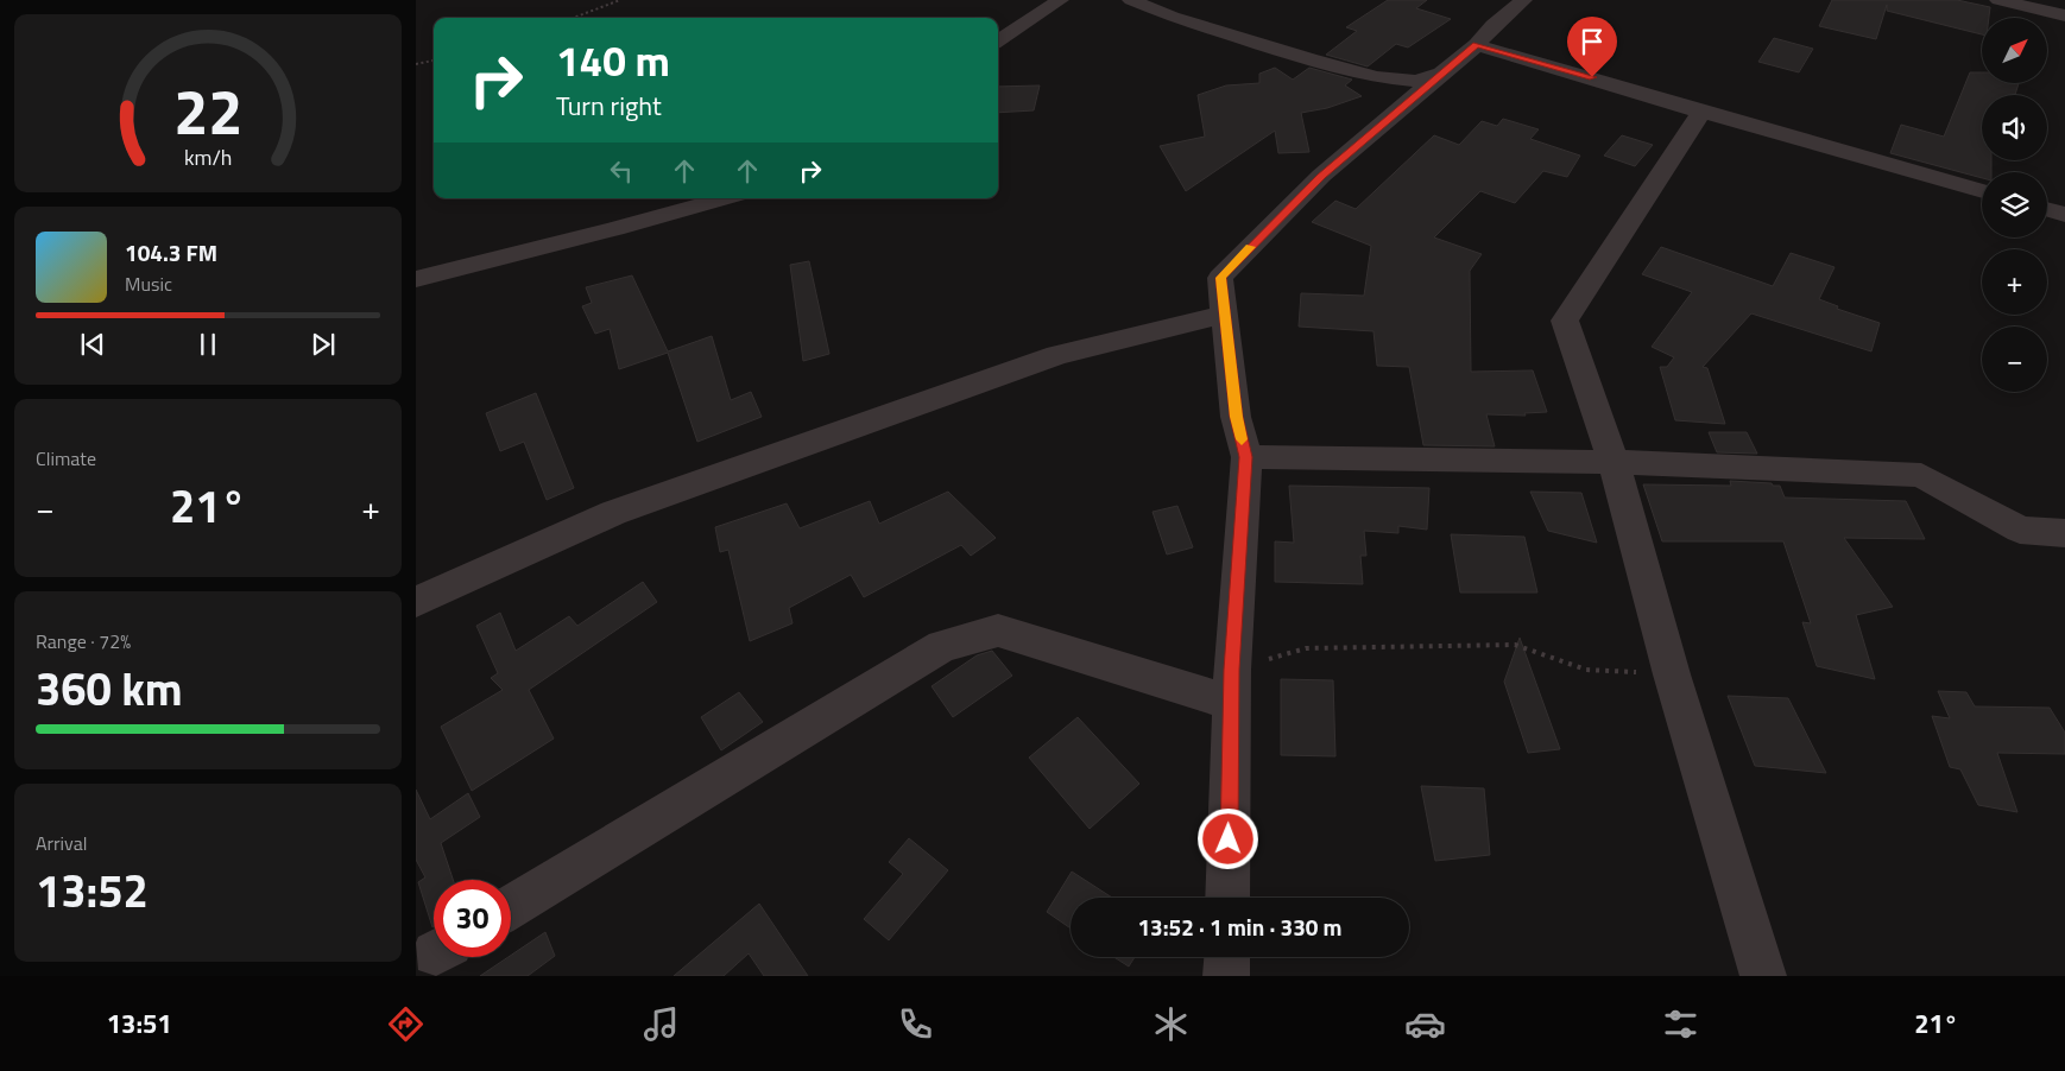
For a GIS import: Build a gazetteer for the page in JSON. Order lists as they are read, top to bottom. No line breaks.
{"north":"top right","page":{"map_buttons":["+","−"],"turn":["140 m","Turn right"],"song":["104.3 FM","Music"],"tile":["Climate",["Range · 72%","360 km"],["Arrival","13:52"]],"heat":["−","21°","+"],"limit":"30","trip":"13:52 · 1 min · 330 m","tabs":["13:51","21°"],"gauge":["22","km/h"]}}
